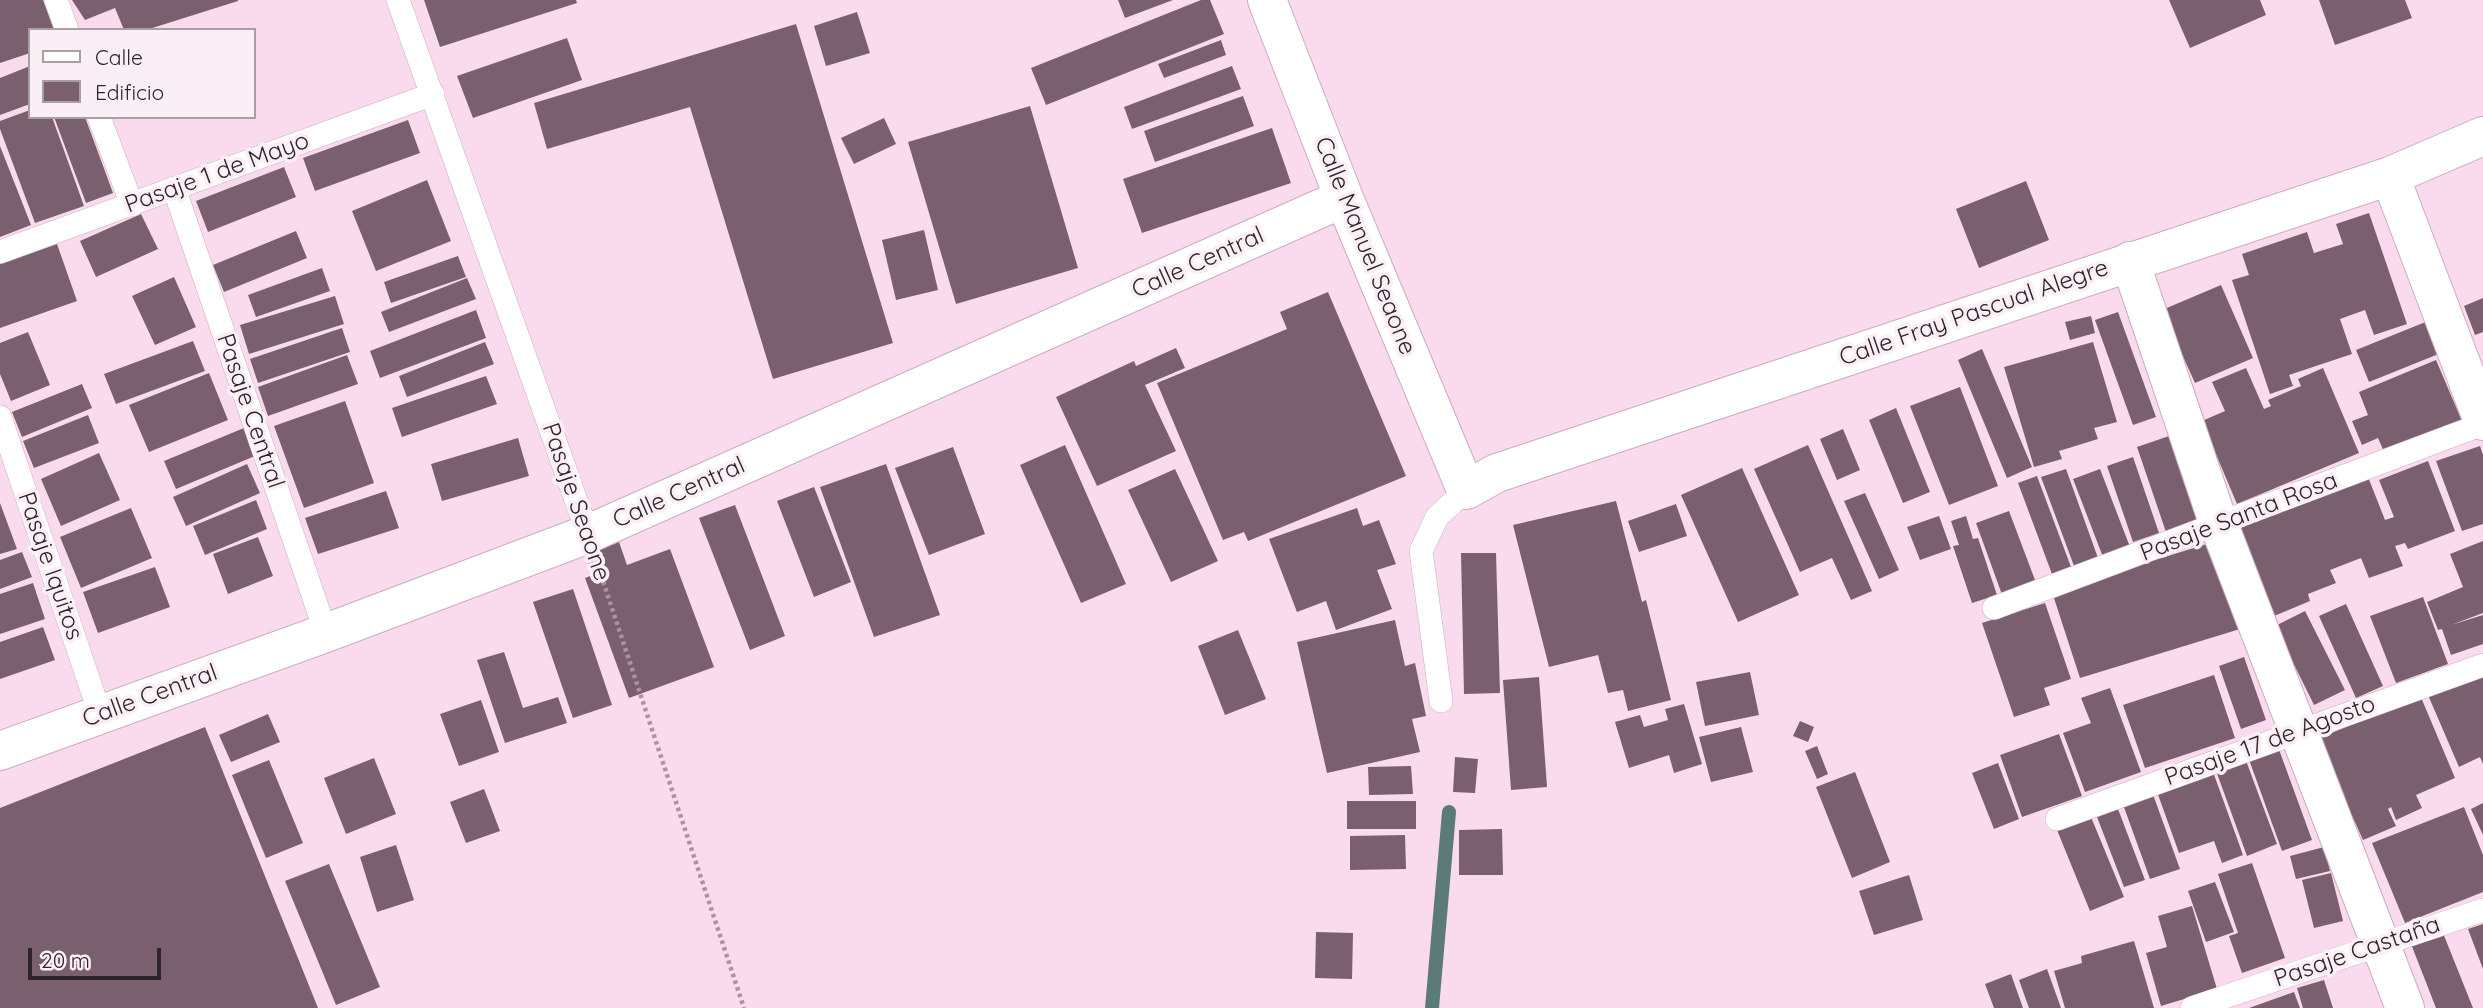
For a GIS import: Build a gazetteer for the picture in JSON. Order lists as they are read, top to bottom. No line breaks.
{"streets":{"street":["Calle Manuel Seaone","Calle Central","Calle Fray Pascual Alegre"],"lane":["Pasaje 1 de Mayo","Pasaje Central","Pasaje Seaone","Pasaje Santa Rosa","Pasaje Iquitos","Pasaje 17 de Agosto","Pasaje Castaña"]},"crossings":[["Pasaje 1 de Mayo","Pasaje Central"],["Pasaje 1 de Mayo","Pasaje Seaone"],["Calle Manuel Seaone","Calle Central"],["Calle Manuel Seaone","Calle Fray Pascual Alegre"],["Calle Central","Pasaje Central"],["Calle Central","Pasaje Seaone"],["Calle Central","Pasaje Iquitos"]],"legend":["Calle","Edificio"],"scale_bar":"20 m"}
